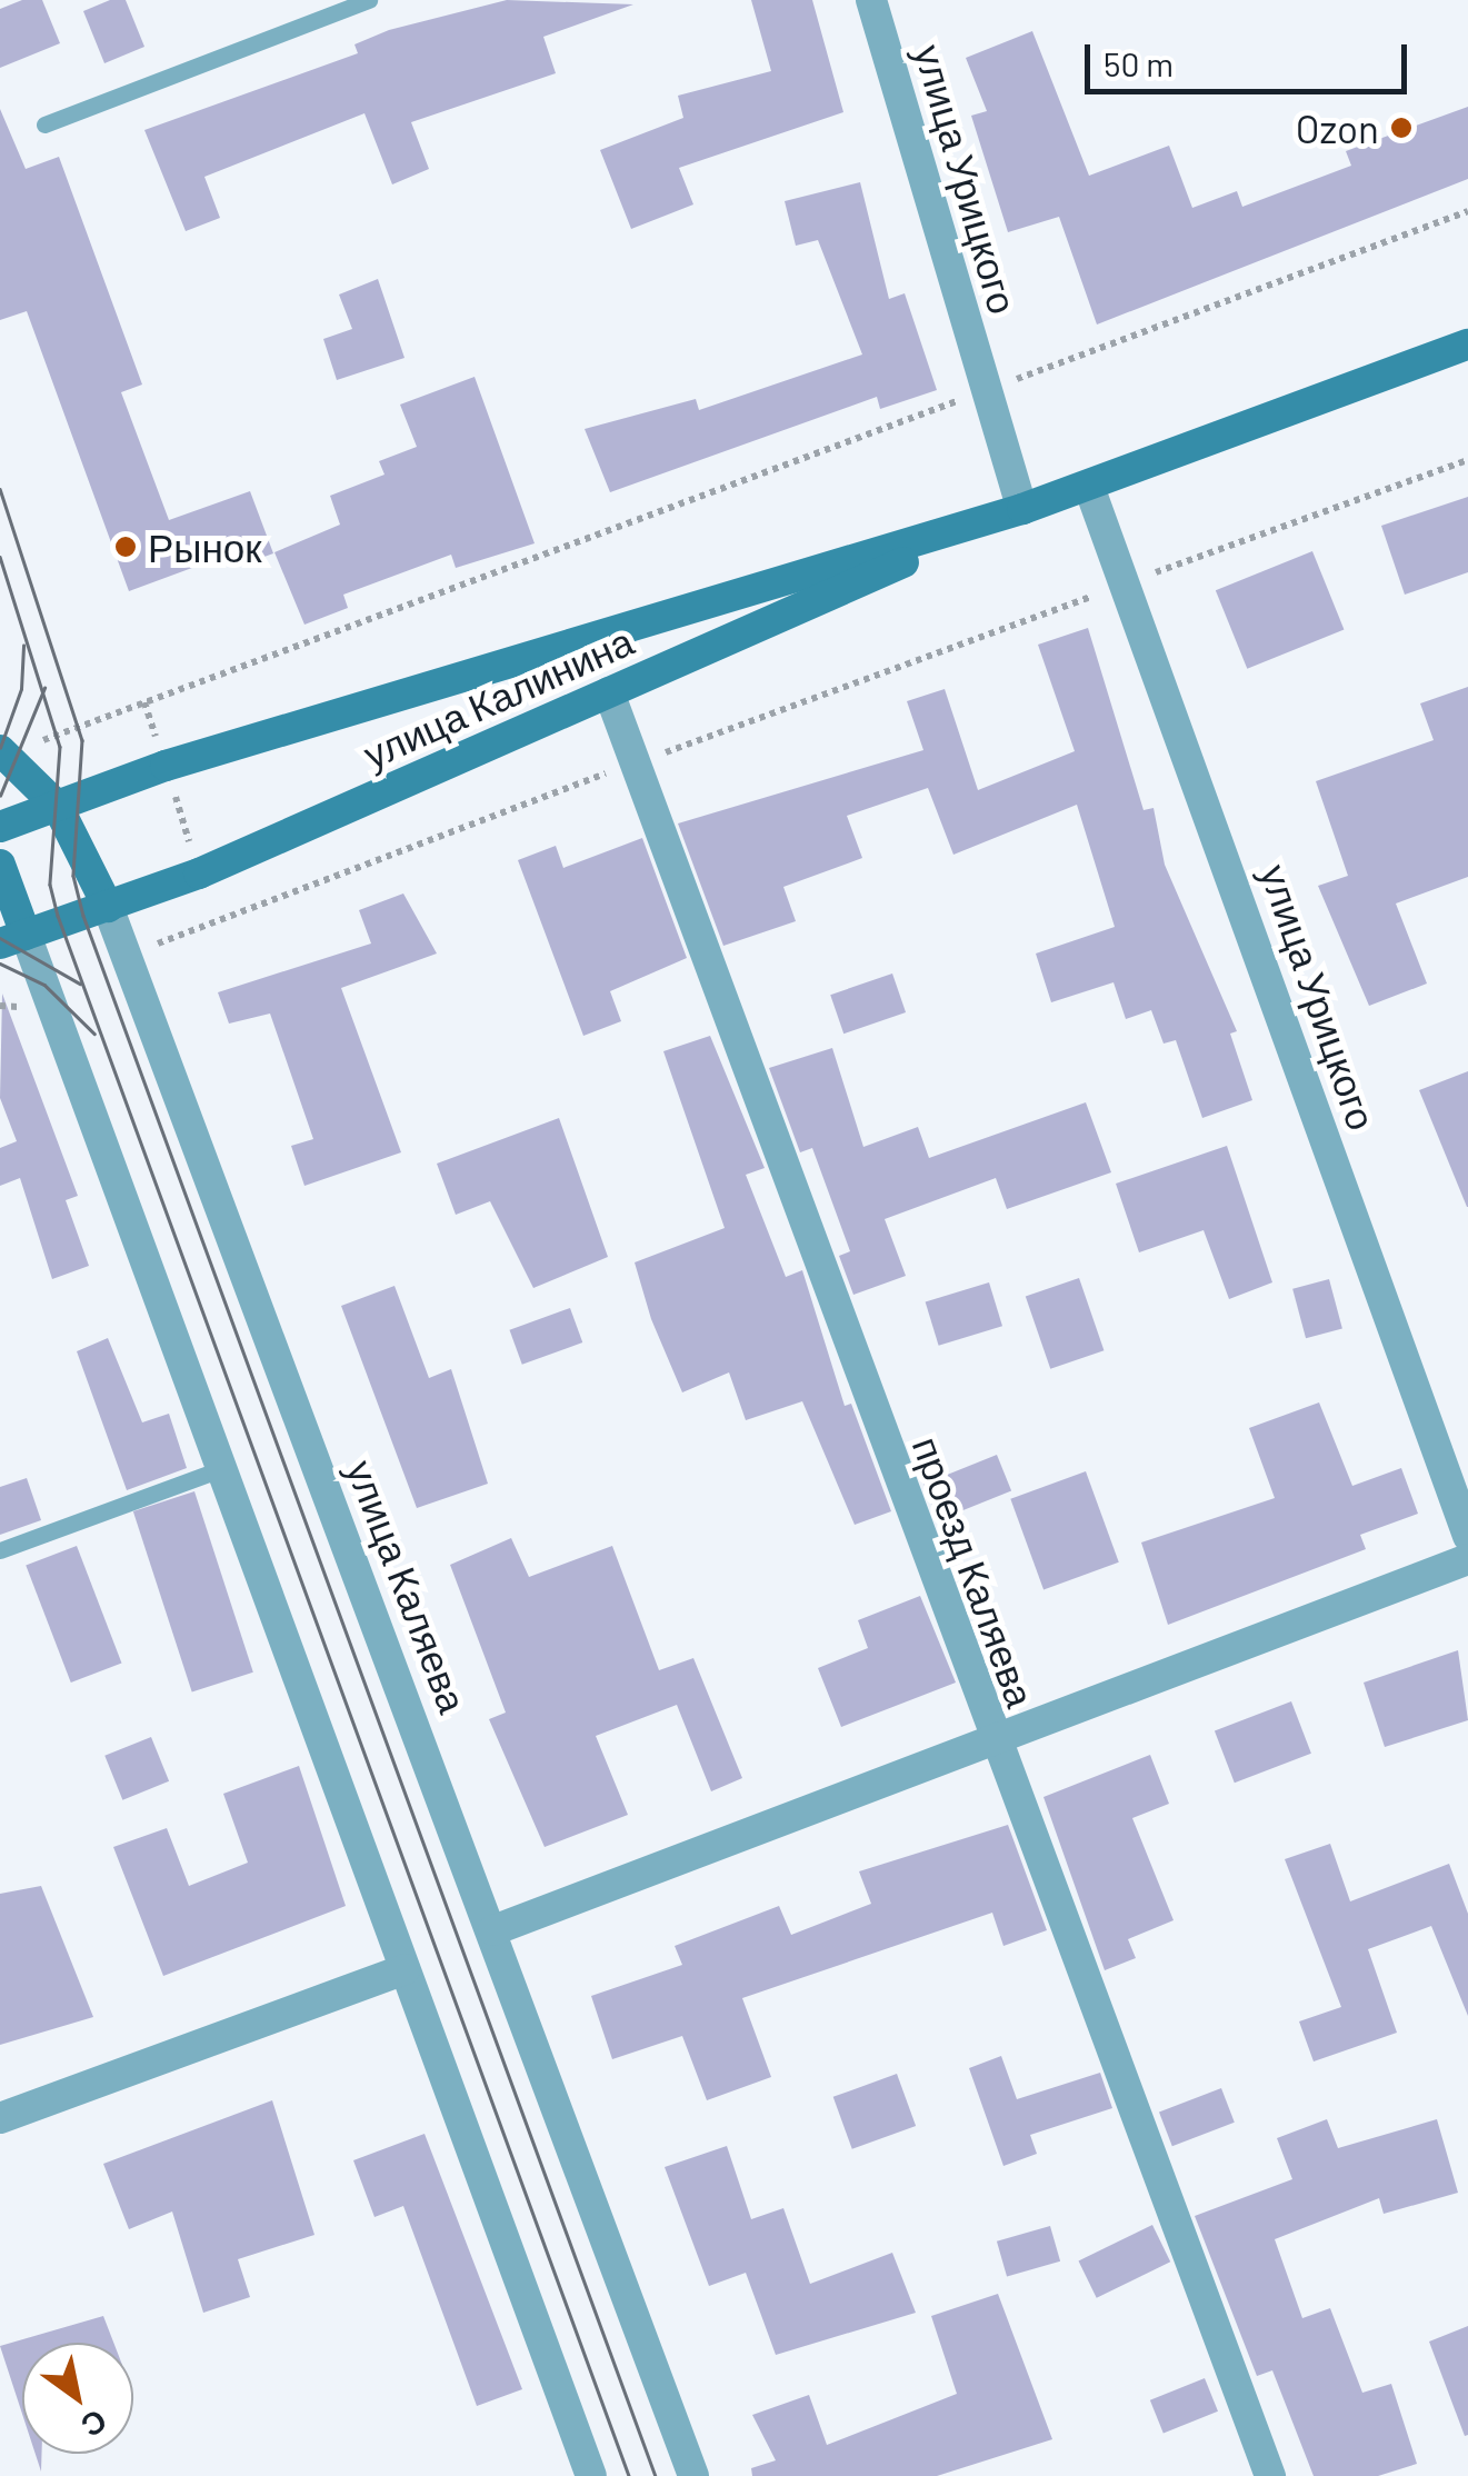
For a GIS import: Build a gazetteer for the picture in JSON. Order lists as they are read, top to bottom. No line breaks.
{"streets":{"main road":["улица Калинина","улица Каляева"],"street":["улица Урицкого","проезд Каляева"]},"crossings":[["улица Урицкого","улица Калинина"],["улица Калинина","проезд Каляева"],["улица Калинина","улица Каляева"]],"places":["Ozon","Рынок"],"scale_bar":"50 m","north":"bottom right"}
